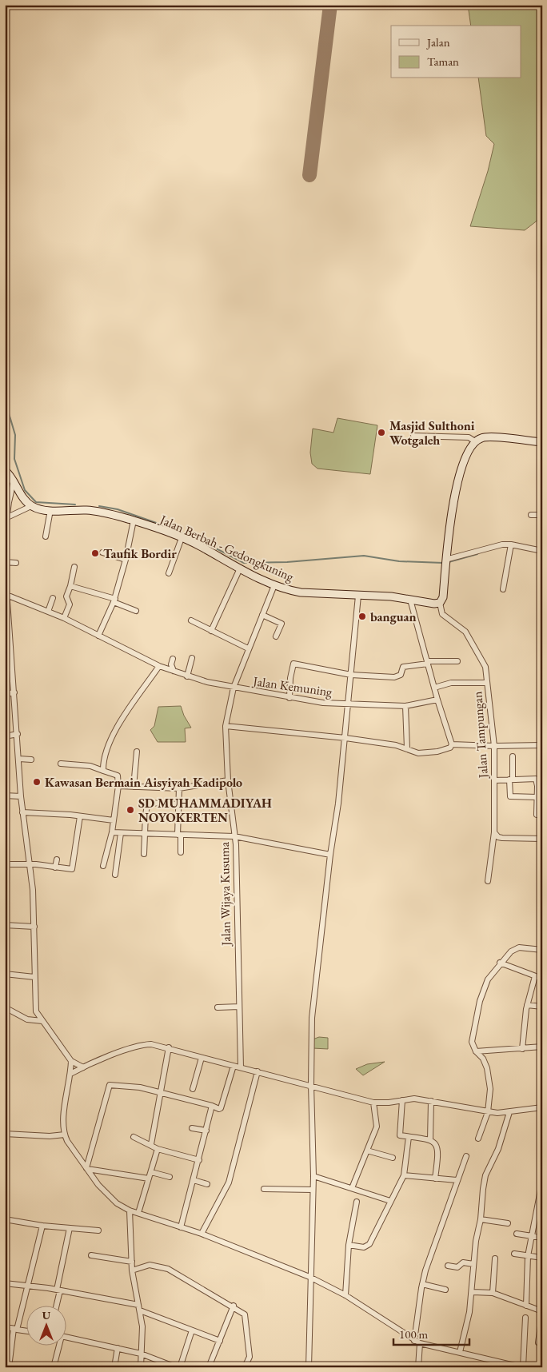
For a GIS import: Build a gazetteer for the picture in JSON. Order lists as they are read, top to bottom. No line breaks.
{"streets":{"main road":["Jalan Berbah - Gedongkuning"],"street":["Jalan Kemuning","Jalan Tampungan","Jalan Wijaya Kusuma"]},"crossings":[["Jalan Berbah - Gedongkuning","Jalan Tampungan"],["Jalan Berbah - Gedongkuning","Jalan Wijaya Kusuma"],["Jalan Kemuning","Jalan Wijaya Kusuma"]],"places":["Masjid Sulthoni Wotgaleh","Taufik Bordir","banguan","Kawasan Bermain Aisyiyah Kadipolo","SD MUHAMMADIYAH NOYOKERTEN"],"legend":["Jalan","Taman"],"scale_bar":"100 m","north":"top"}
